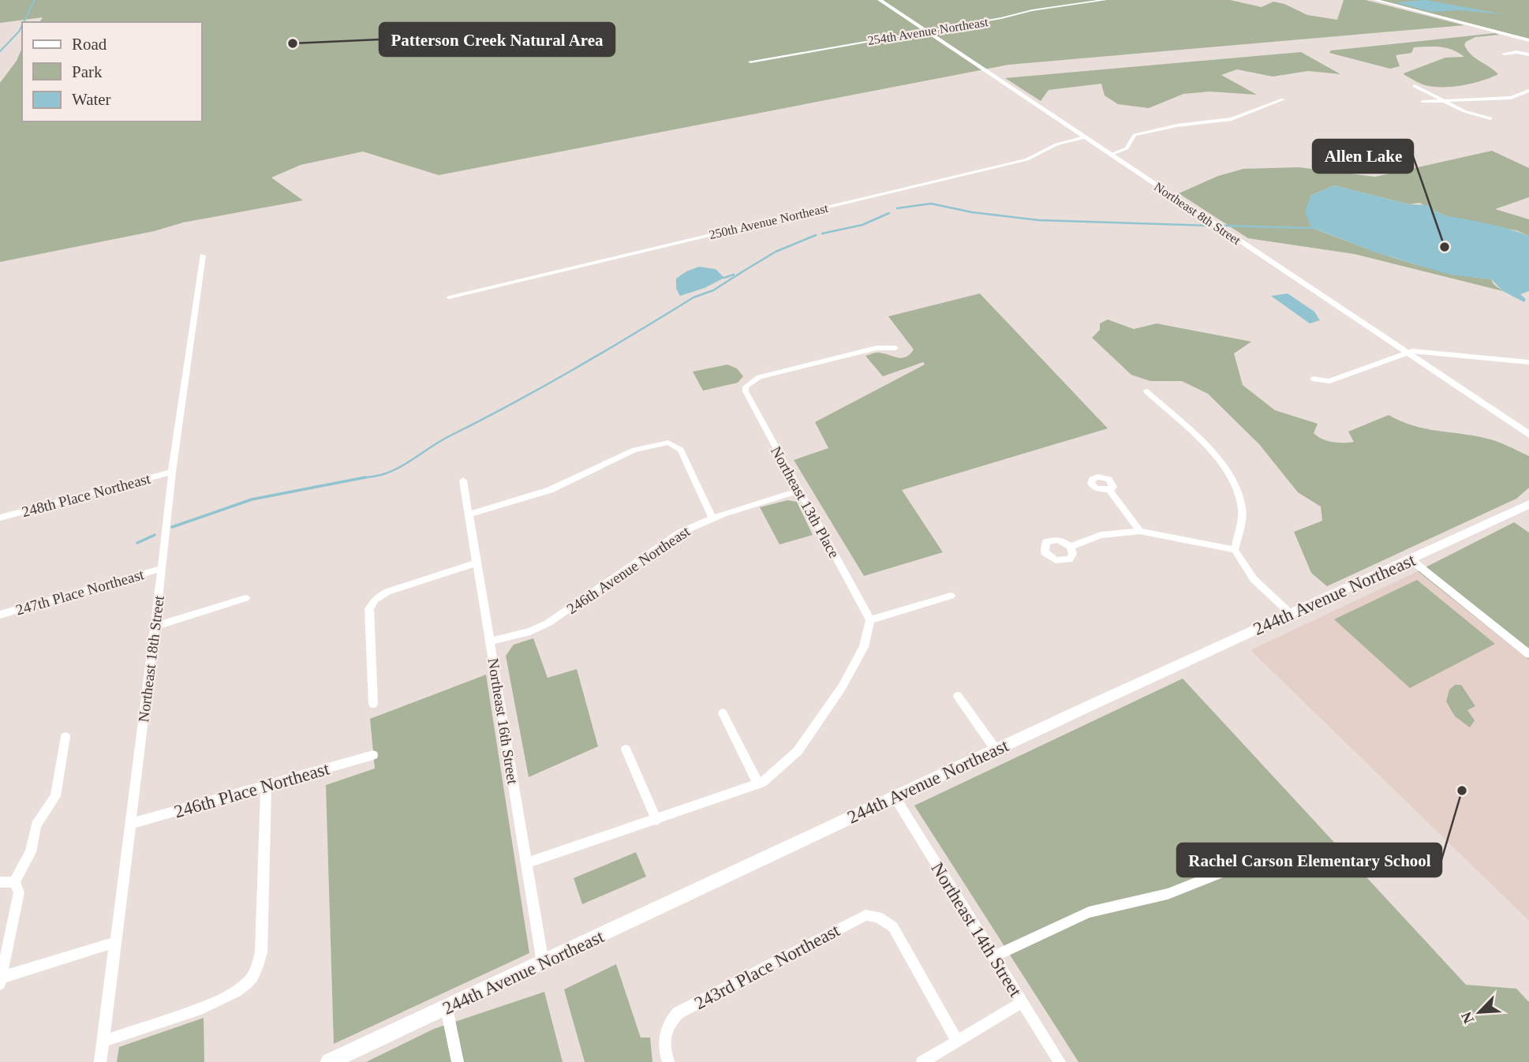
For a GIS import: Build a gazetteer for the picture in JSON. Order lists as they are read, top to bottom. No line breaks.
{"streets":{"street":["254th Avenue Northeast","Northeast 8th Street","250th Avenue Northeast","248th Place Northeast","Northeast 13th Place","246th Avenue Northeast","247th Place Northeast","244th Avenue Northeast","Northeast 18th Street","Northeast 16th Street","246th Place Northeast","Northeast 14th Street","243rd Place Northeast"]},"crossings":[["254th Avenue Northeast","Northeast 8th Street"],["Northeast 8th Street","250th Avenue Northeast"],["248th Place Northeast","Northeast 18th Street"],["Northeast 13th Place","246th Avenue Northeast"],["246th Avenue Northeast","Northeast 16th Street"],["247th Place Northeast","Northeast 18th Street"],["244th Avenue Northeast","Northeast 16th Street"],["244th Avenue Northeast","Northeast 14th Street"],["Northeast 18th Street","246th Place Northeast"]],"places":["Patterson Creek Natural Area","Allen Lake","Rachel Carson Elementary School"],"legend":["Road","Park","Water"],"north":"bottom left"}
